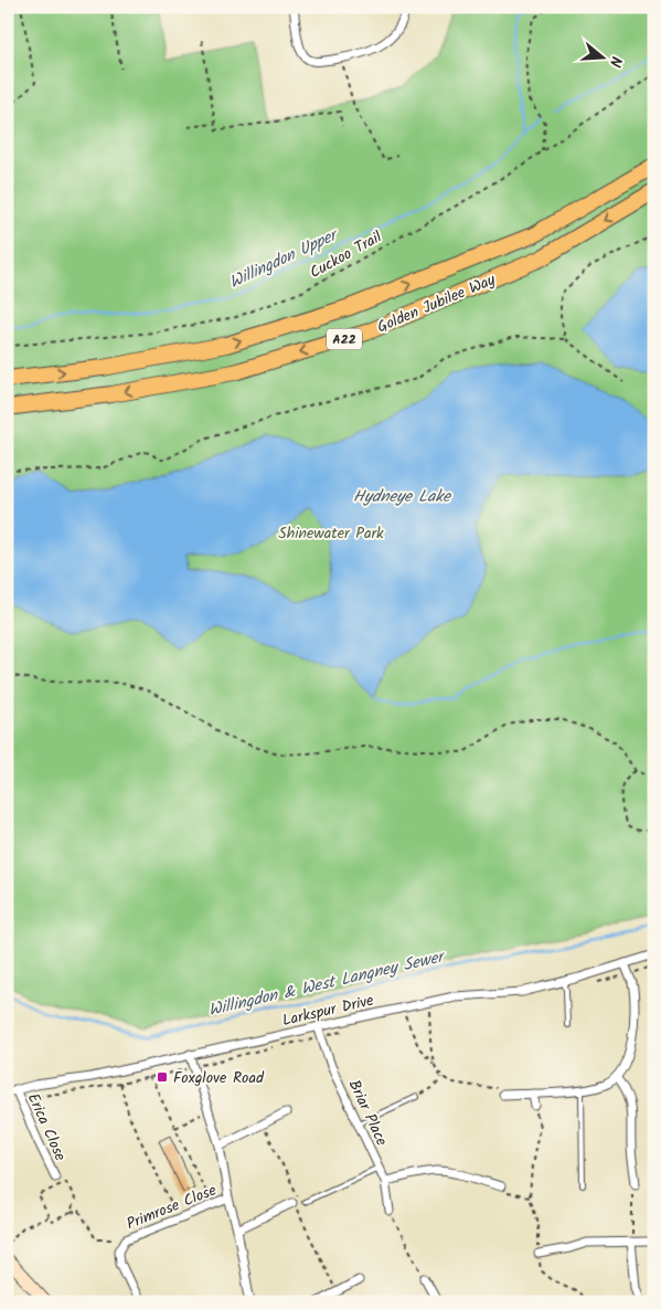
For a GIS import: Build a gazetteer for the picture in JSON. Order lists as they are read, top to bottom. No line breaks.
{"streets":{"highway":["Golden Jubilee Way","A22"],"street":["Larkspur Drive","Briar Place","Erica Close","Primrose Close"],"path":["Cuckoo Trail"]},"crossings":[["Larkspur Drive","Briar Place"],["Larkspur Drive","Erica Close"]],"water":["Willingdon Upper","Hydneye Lake","Willingdon & West Langney Sewer"],"parks":["Shinewater Park"],"places":{"transit":["Foxglove Road"]},"north":"right"}
